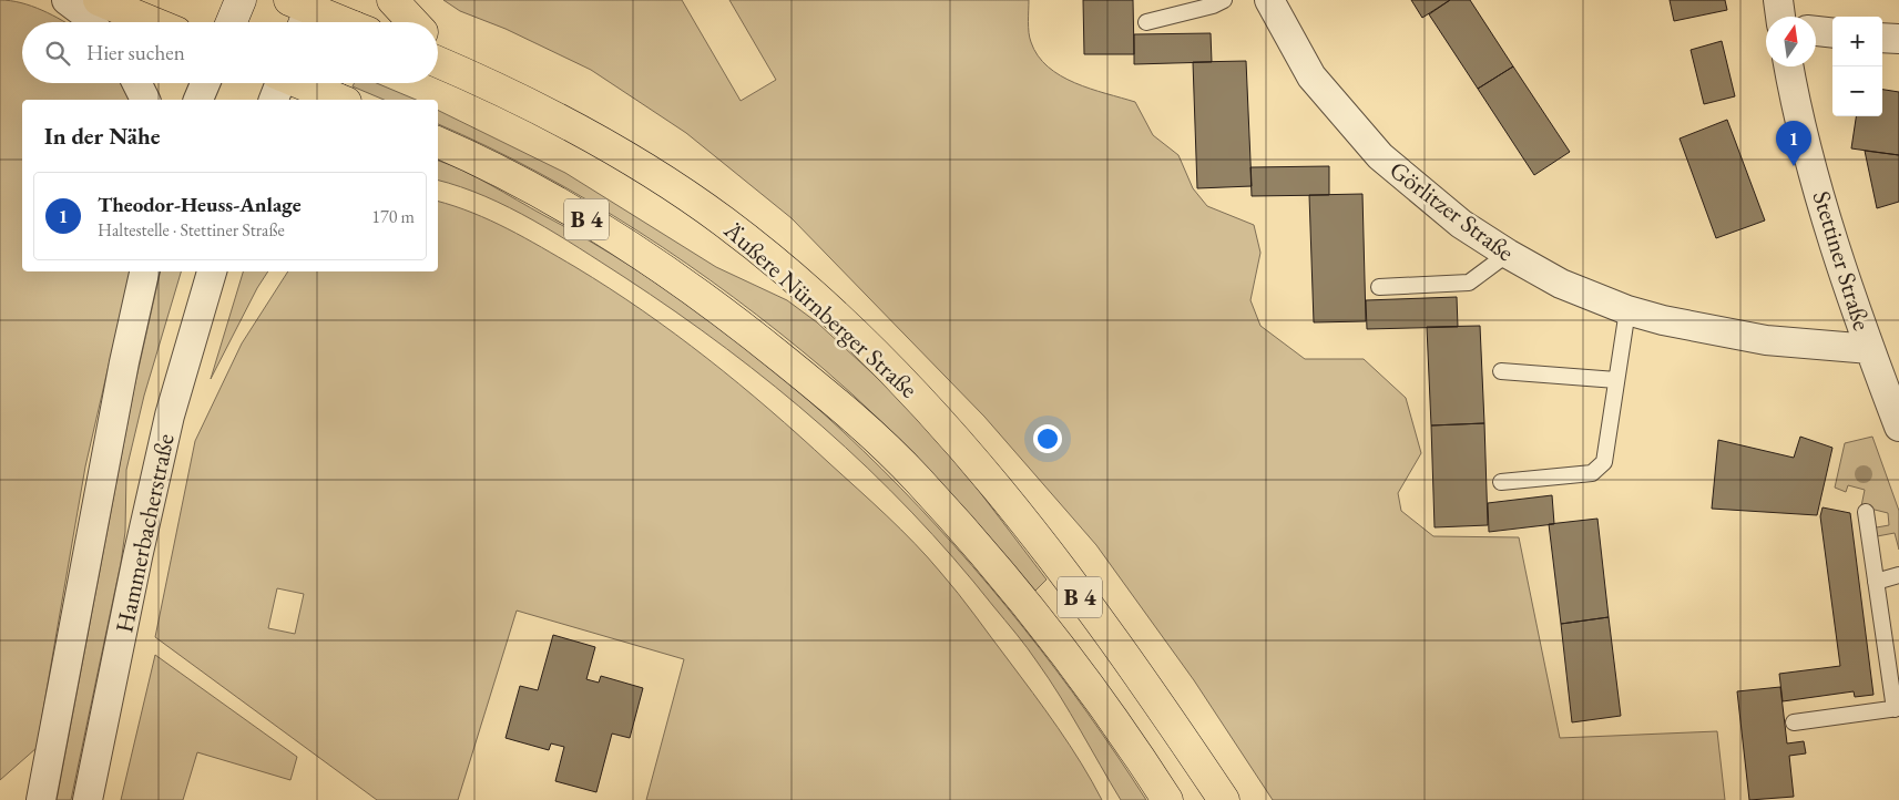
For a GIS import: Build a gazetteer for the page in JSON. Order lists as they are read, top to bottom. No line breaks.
{"streets":{"main road":["B 4","Äußere Nürnberger Straße"],"street":["Görlitzer Straße","Stettiner Straße","Hammerbacherstraße"]},"crossings":[["Görlitzer Straße","Stettiner Straße"]],"north":"top","page":{"map_buttons":["+","−"],"search":"Hier suchen","heading":"In der Nähe","pins":"1","list":[{"mark":"1","name":"Theodor-Heuss-Anlage","note":"Haltestelle · Stettiner Straße","value":"170 m"}]}}
